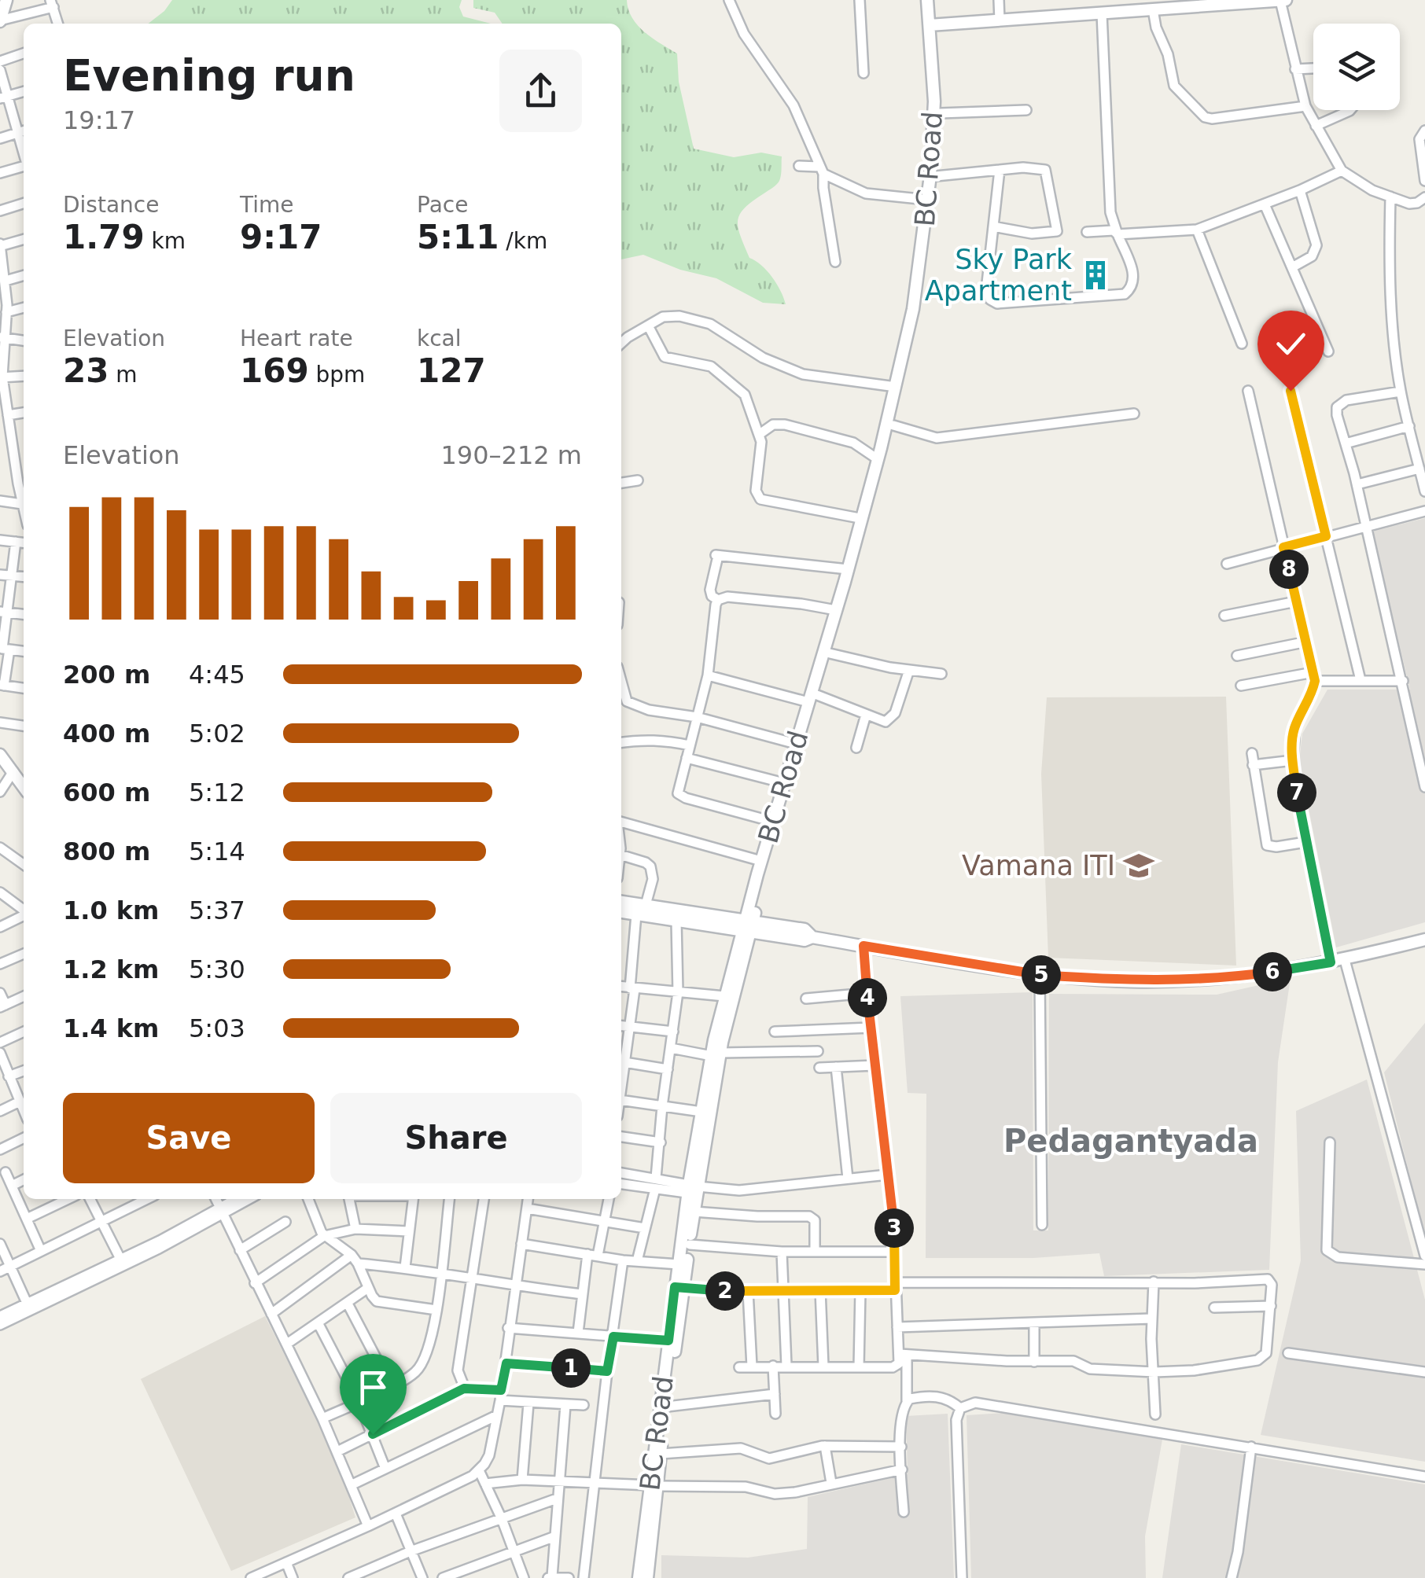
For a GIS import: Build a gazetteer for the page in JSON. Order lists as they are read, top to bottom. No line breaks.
{"streets":{"street":["BC Road"]},"districts":["Pedagantyada"],"places":{"building":["Sky Park Apartment"],"school or university":["Vamana ITI"]},"page":{"heading":["Evening run","19:17"],"stats":[["Distance","1.79 km"],["Time","9:17"],["Pace","5:11 /km"],["Elevation","23 m"],["Heart rate","169 bpm"],["kcal","127"]],"chart":["Elevation","190–212 m"],"pins":["8","7","6","5","4","3","2","1"],"list":[{"name":"200 m","note":"4:45"},{"name":"400 m","note":"5:02"},{"name":"600 m","note":"5:12"},{"name":"800 m","note":"5:14"},{"name":"1.0 km","note":"5:37"},{"name":"1.2 km","note":"5:30"},{"name":"1.4 km","note":"5:03"}],"buttons":["Save","Share"]}}
